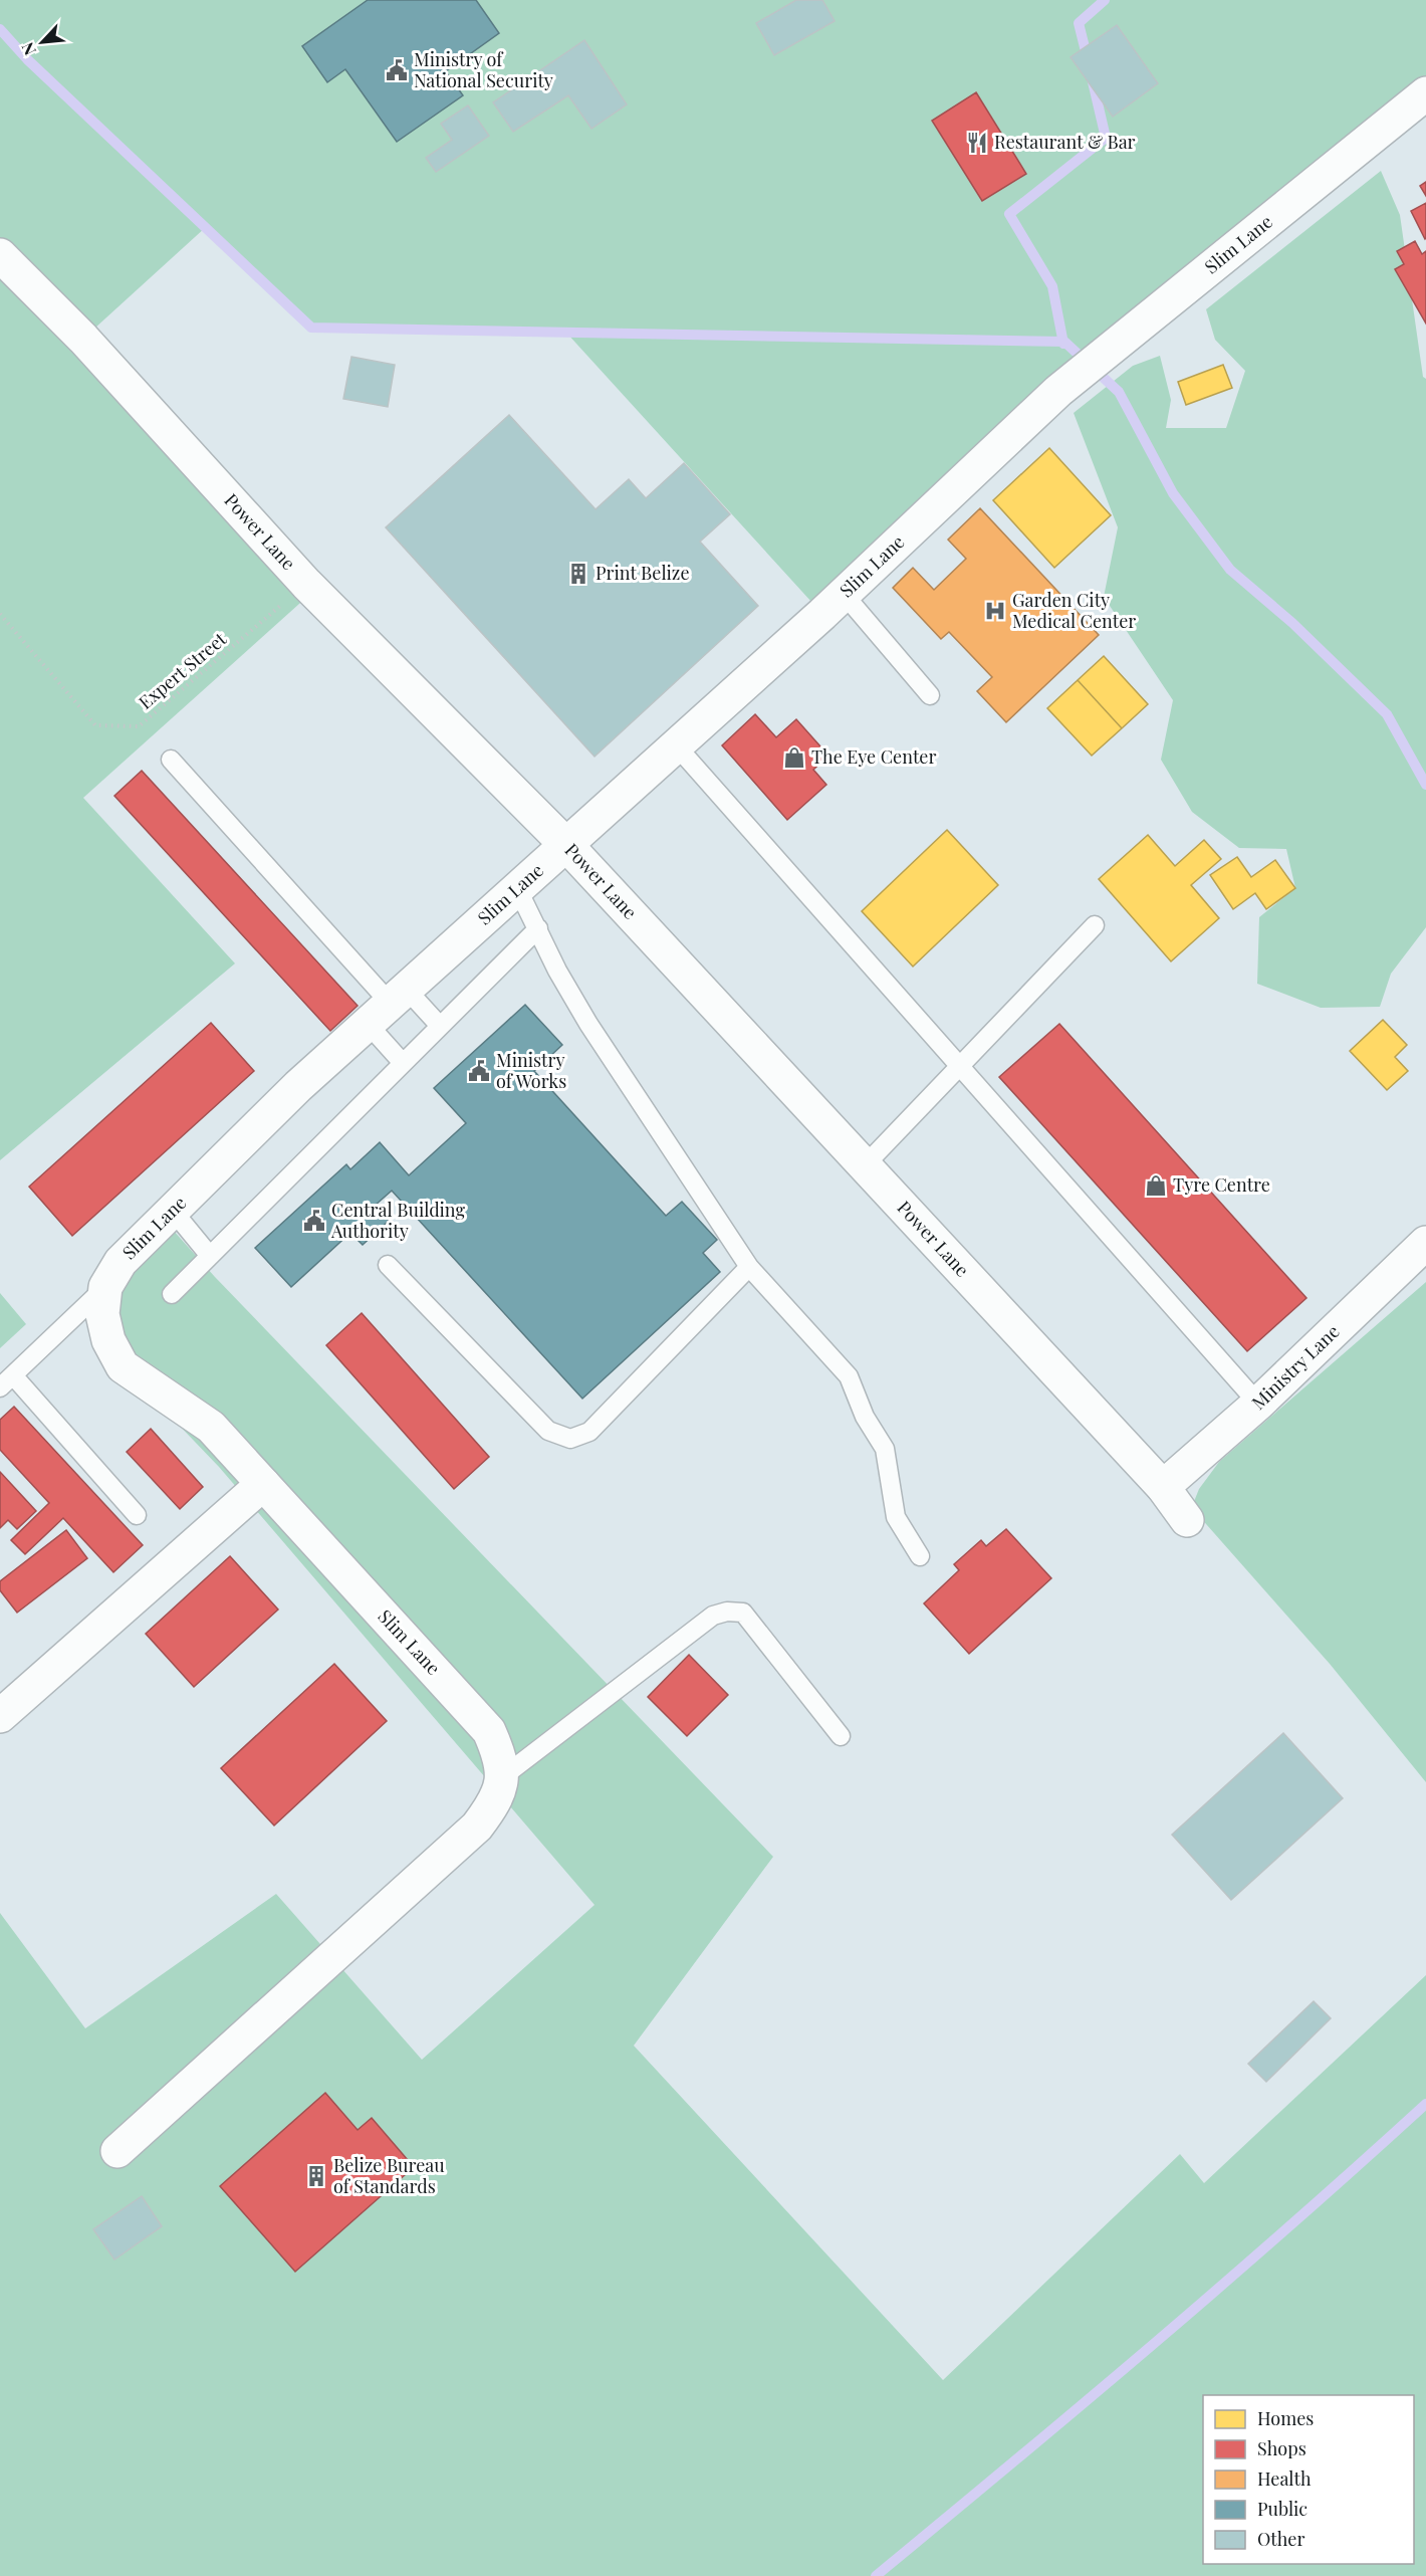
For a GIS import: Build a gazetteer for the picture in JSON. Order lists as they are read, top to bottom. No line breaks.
{"streets":{"street":["Slim Lane","Power Lane","Ministry Lane"],"path":["Expert Street"]},"crossings":[["Slim Lane","Power Lane"],["Power Lane","Expert Street"],["Power Lane","Ministry Lane"]],"places":{"public building":["Ministry of National Security","Ministry of Works","Central Building Authority"],"restaurant":["Restaurant & Bar"],"building":["Print Belize","Belize Bureau of Standards"],"hospital":["Garden City Medical Center"],"shop":["The Eye Center","Tyre Centre"]},"legend":["Homes","Shops","Health","Public","Other"],"north":"bottom left"}
